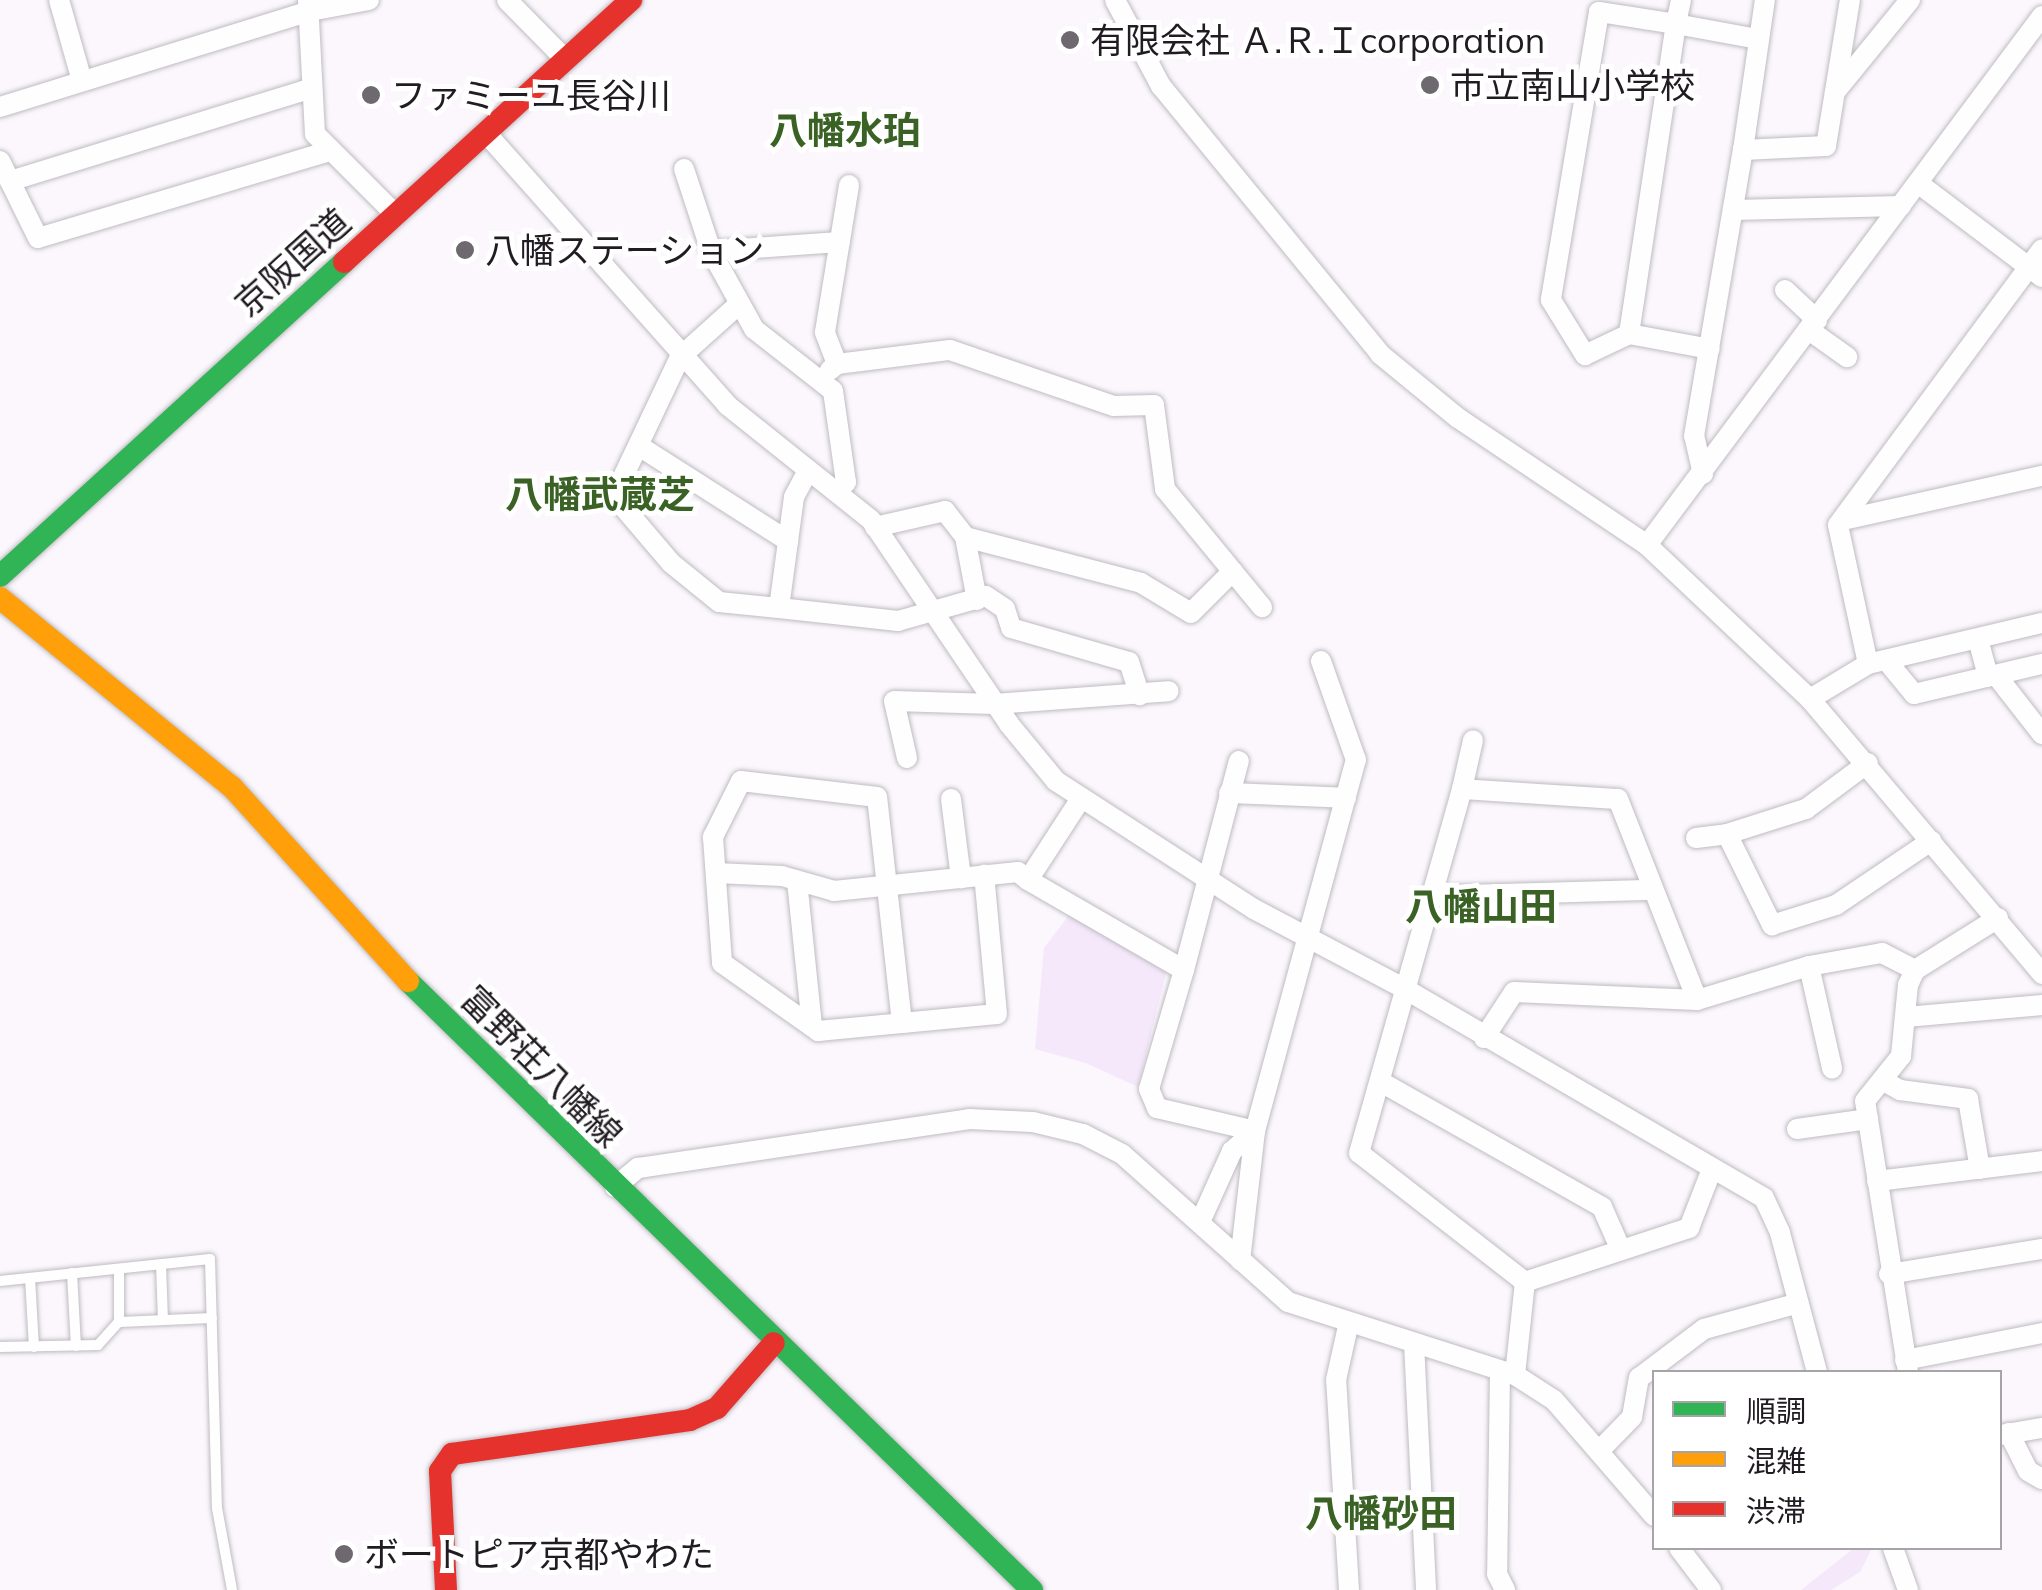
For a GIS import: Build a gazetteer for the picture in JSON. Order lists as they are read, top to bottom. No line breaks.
{"streets":{"main road":["京阪国道","富野荘八幡線"]},"districts":["八幡水珀","八幡武蔵芝","八幡山田","八幡砂田"],"places":["有限会社 Ａ.Ｒ.Ｉcorporation","市立南山小学校","ファミーユ長谷川","八幡ステーション","ボートピア京都やわた"],"legend":["順調","混雑","渋滞"]}
